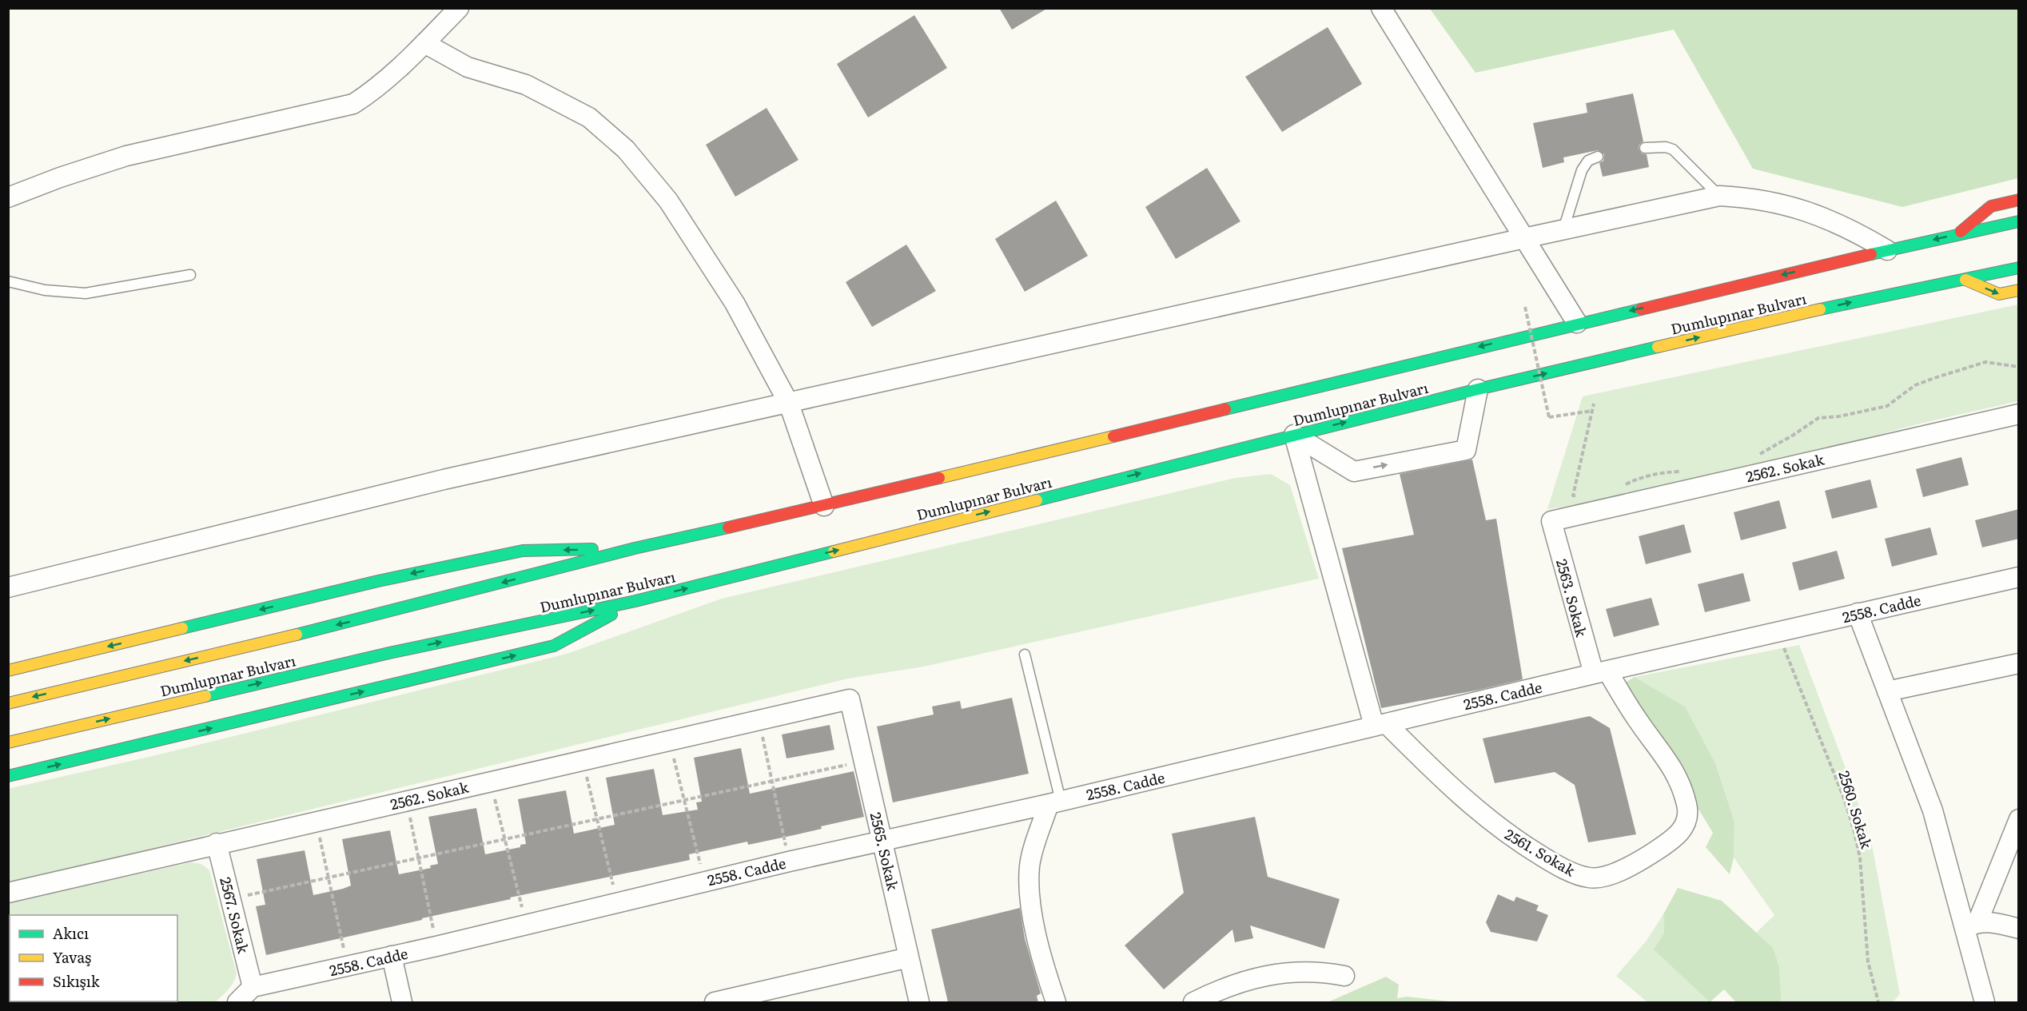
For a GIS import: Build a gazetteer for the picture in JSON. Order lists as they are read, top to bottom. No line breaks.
{"streets":{"highway":["Dumlupınar Bulvarı"],"street":["2562. Sokak","2563. Sokak","2558. Cadde","2565. Sokak","2561. Sokak","2567. Sokak"],"path":["2560. Sokak"]},"crossings":[["2562. Sokak","2563. Sokak"],["2562. Sokak","2565. Sokak"],["2562. Sokak","2567. Sokak"],["2563. Sokak","2558. Cadde"],["2563. Sokak","2561. Sokak"],["2558. Cadde","2560. Sokak"],["2558. Cadde","2565. Sokak"],["2558. Cadde","2561. Sokak"],["2558. Cadde","2567. Sokak"]],"legend":["Akıcı","Yavaş","Sıkışık"]}
